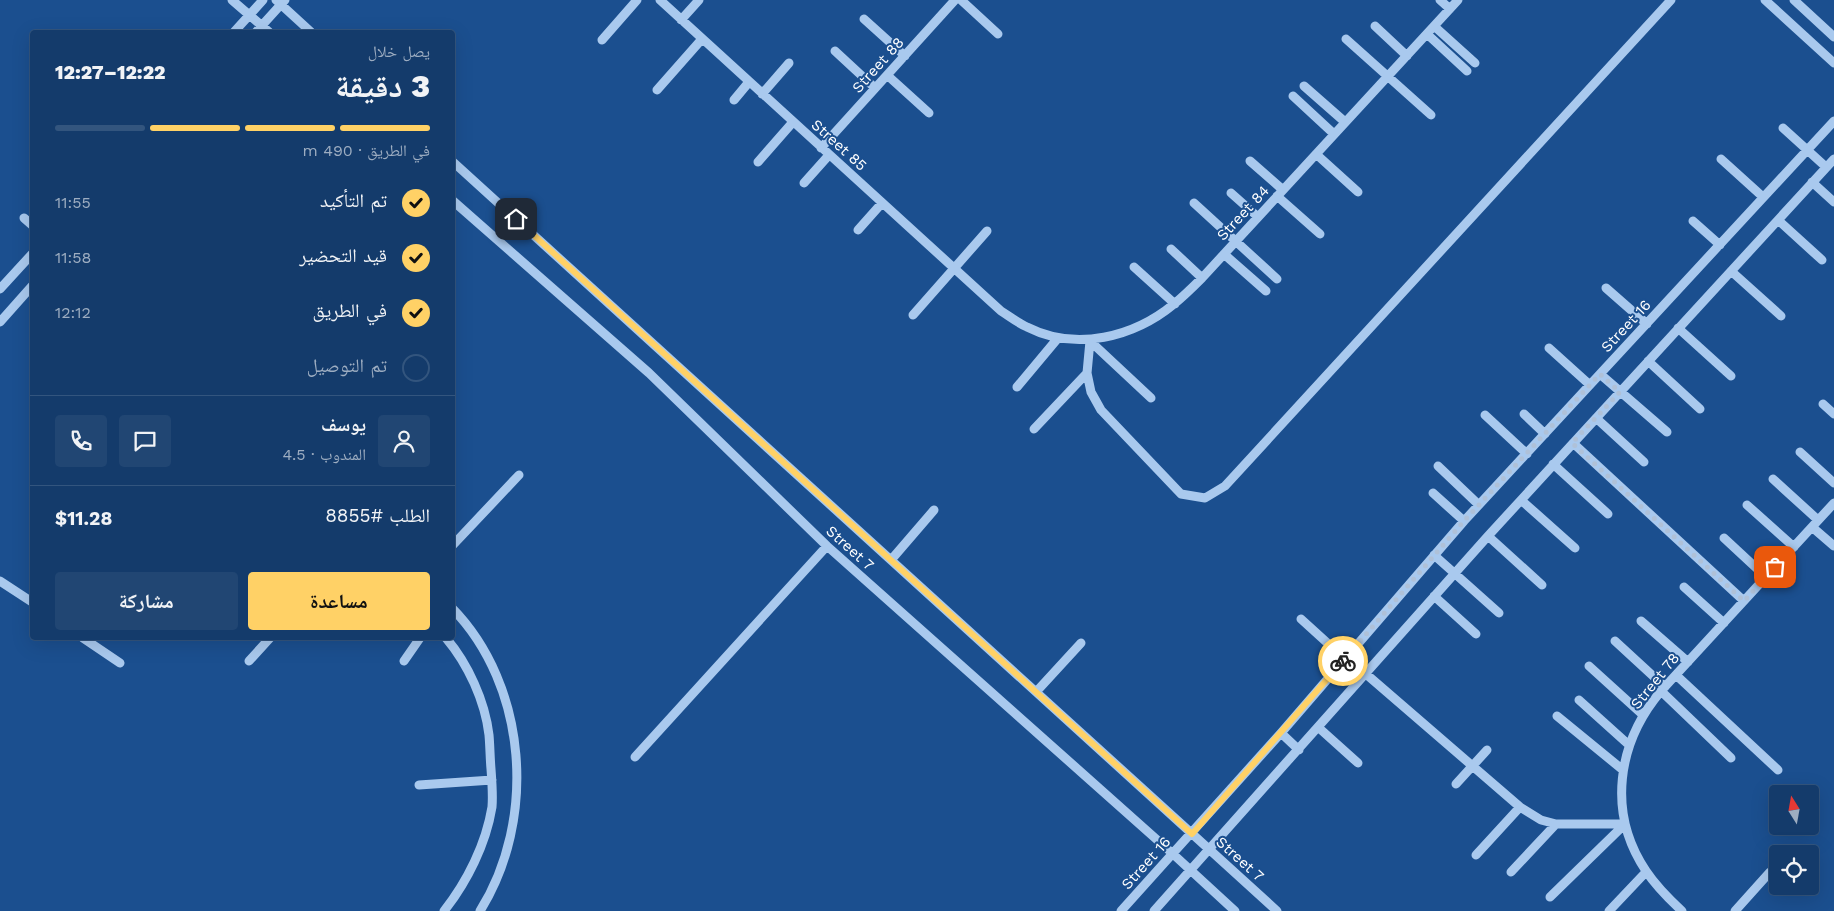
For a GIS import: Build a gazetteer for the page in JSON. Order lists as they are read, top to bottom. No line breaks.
{"streets":{"street":["Street 88","Street 85","Street 84","Street 16","Street 7","Street 78"]},"crossings":[["Street 88","Street 85"],["Street 85","Street 84"],["Street 16","Street 7"]],"north":"top","page":{"heading":["3 دقيقة","يصل خلال","12:22–12:27"],"panel":["يوسف","المندوب · 4.5","الطلب #8855","$11.28"],"bar":"في الطريق · 490 m","list":[["تم التأكيد","11:55"],["قيد التحضير","11:58"],["في الطريق","12:12"],"تم التوصيل"],"buttons":["مساعدة","مشاركة"]}}
